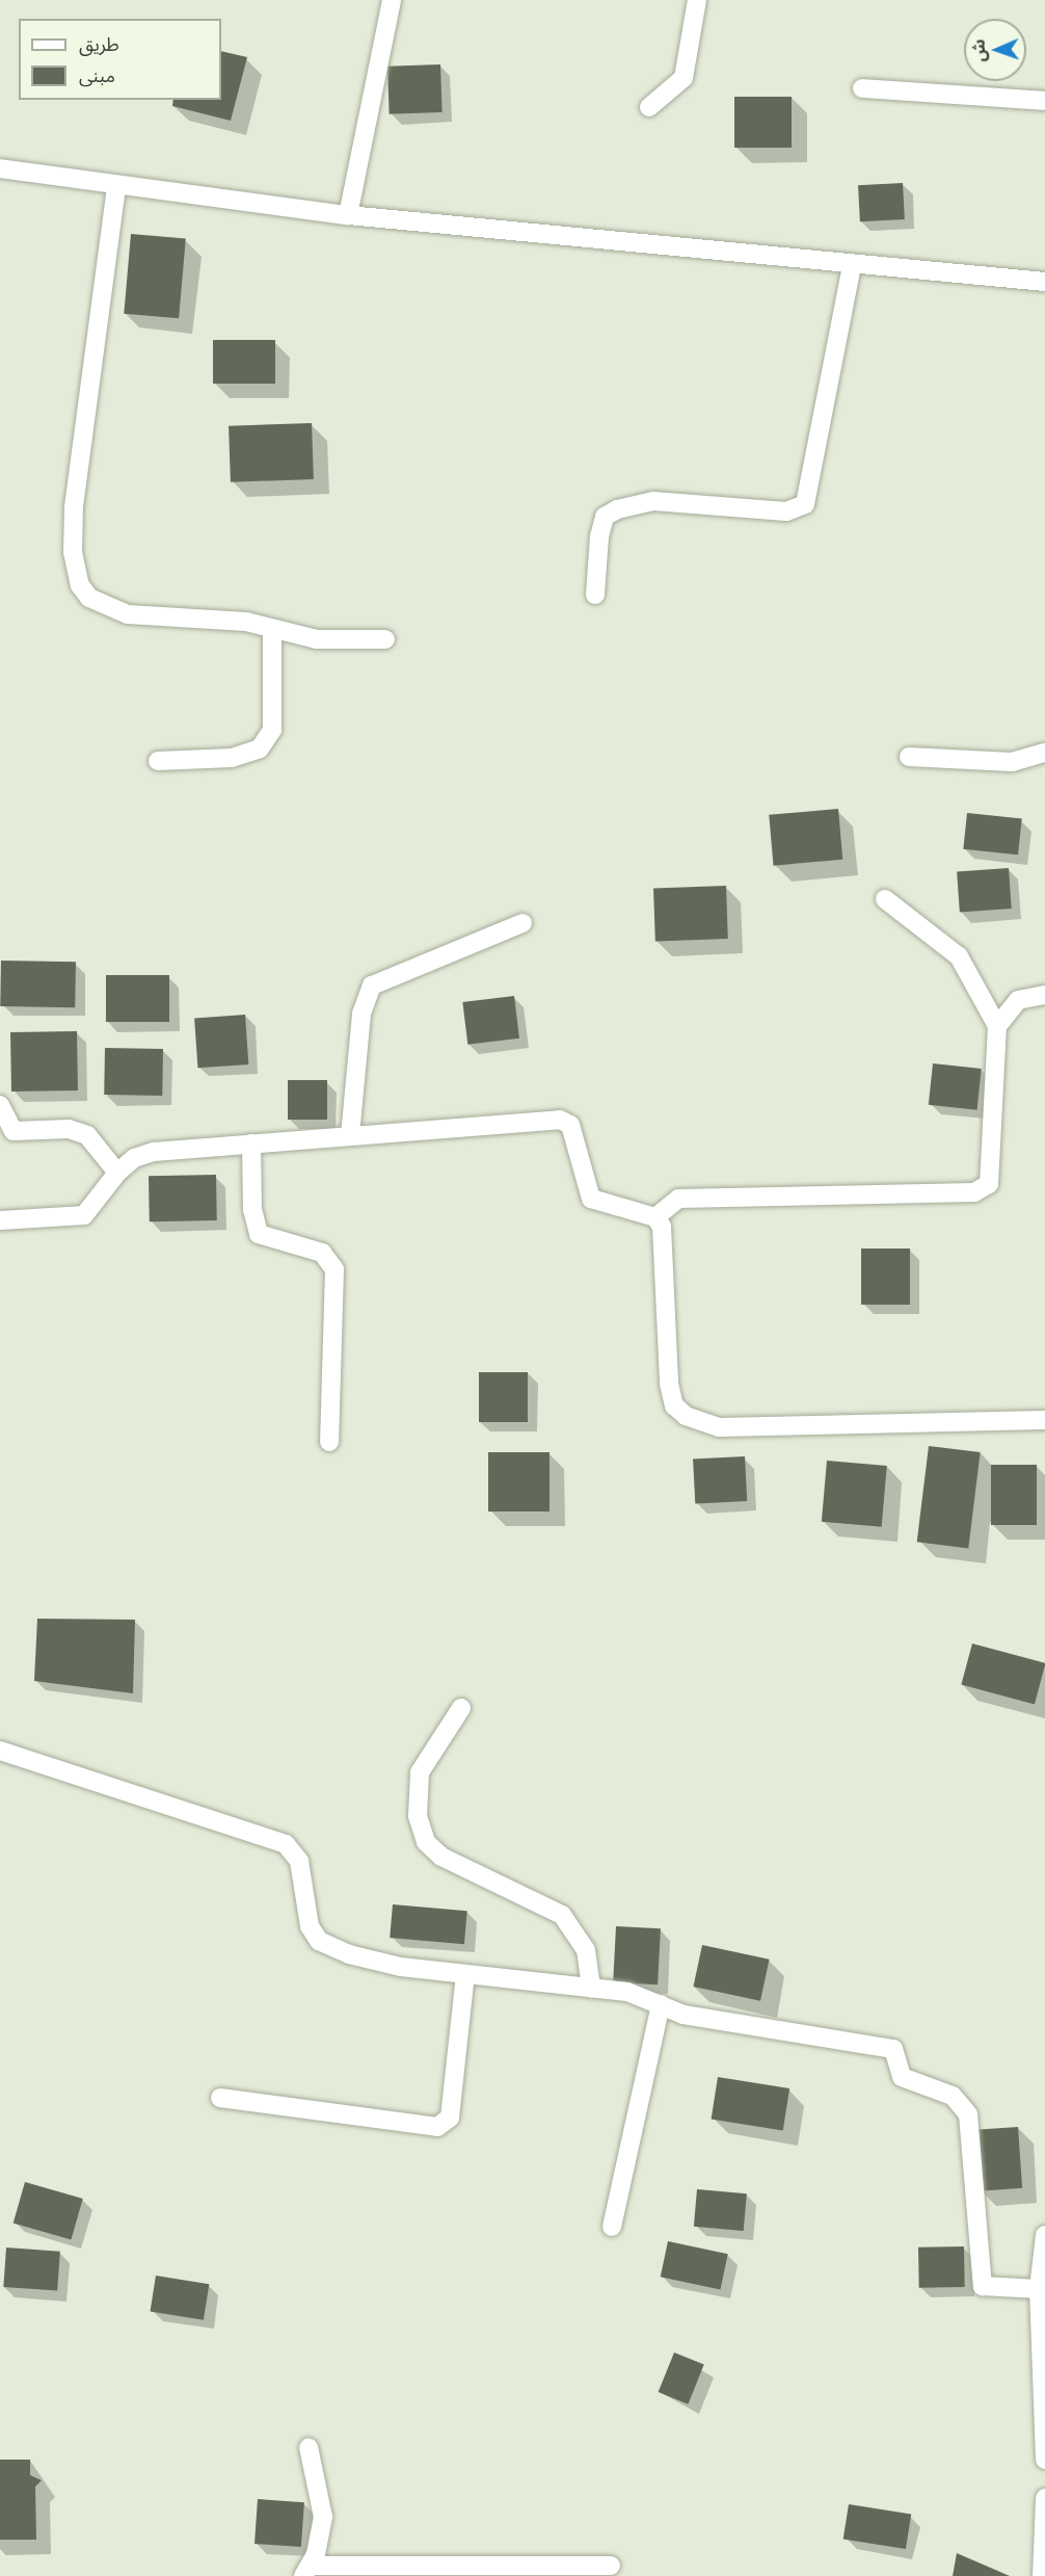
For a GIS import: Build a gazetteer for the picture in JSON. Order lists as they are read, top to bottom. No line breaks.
{"legend":["طريق","مبنى"],"north":"left"}
